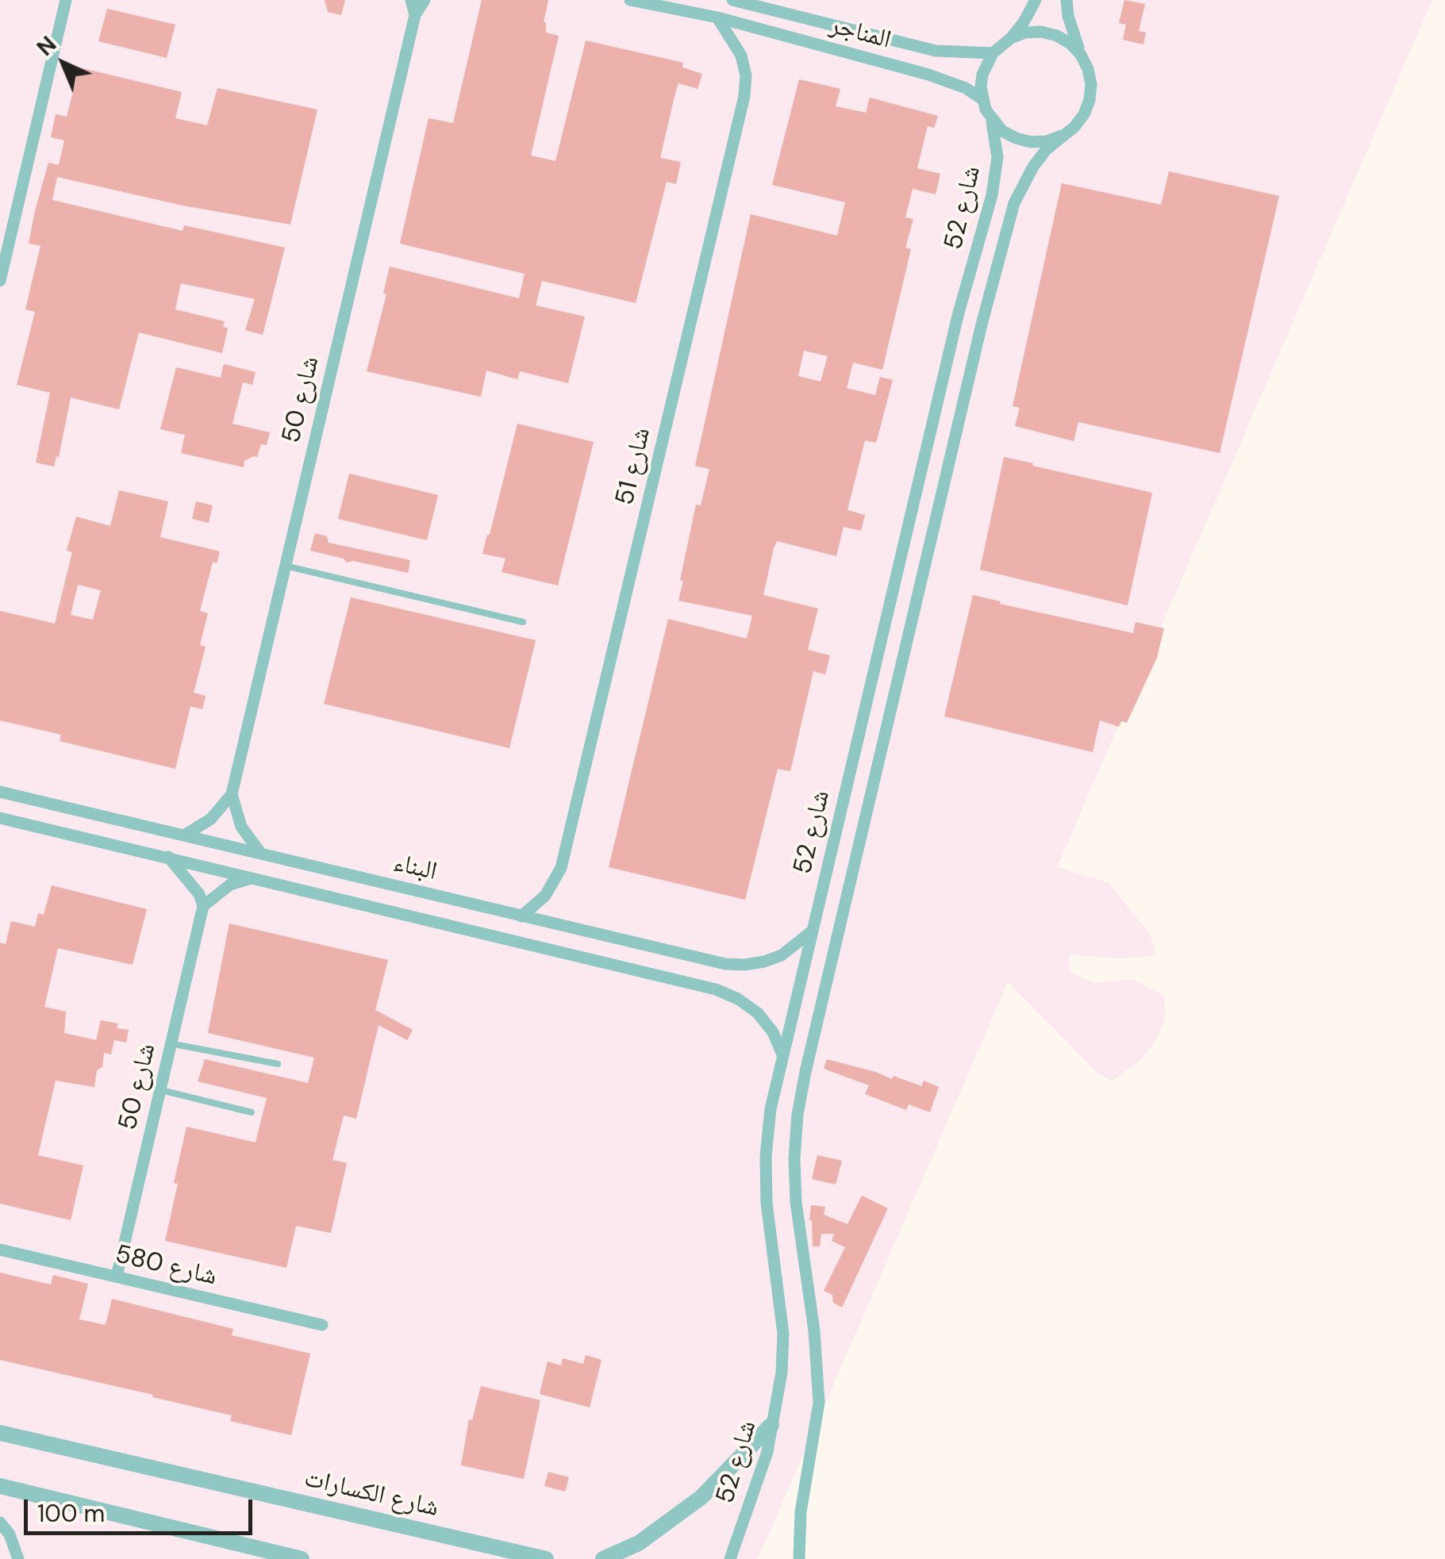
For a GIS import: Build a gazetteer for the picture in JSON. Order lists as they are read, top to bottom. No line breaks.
{"streets":{"street":["المناجر","شارع 52","شارع 50","شارع 51","البناء","شارع 580","شارع الكسارات"]},"crossings":[["المناجر","شارع 52"],["المناجر","شارع 51"],["شارع 52","البناء"],["شارع 50","شارع 580"],["شارع 51","البناء"]],"scale_bar":"100 m","north":"top left"}
